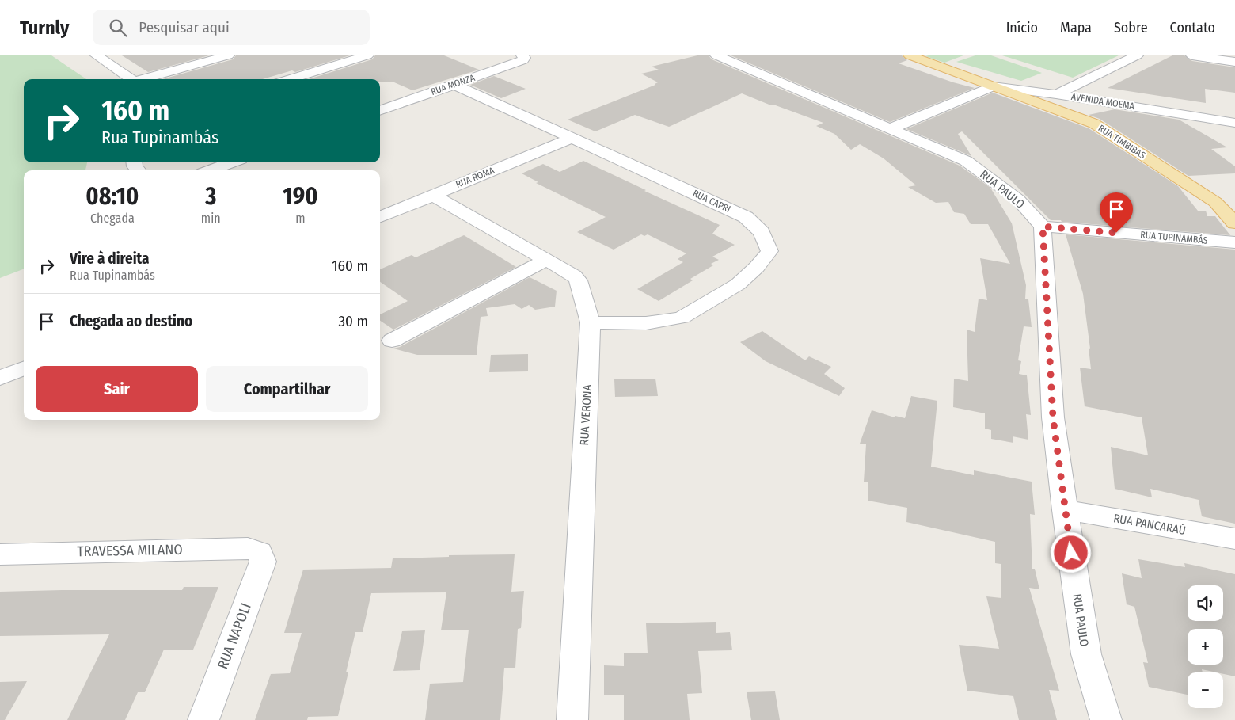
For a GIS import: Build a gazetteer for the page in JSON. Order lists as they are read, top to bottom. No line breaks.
{"streets":{"main road":["AVENIDA MOEMA","RUA TIMBIBAS"],"street":["RUA MONZA","RUA ROMA","RUA PAULO","RUA CAPRI","RUA TUPINAMBÁS","RUA VERONA","RUA PANCARAÚ","TRAVESSA MILANO","RUA NAPOLI"]},"crossings":[["RUA MONZA","RUA CAPRI"],["AVENIDA MOEMA","RUA TIMBIBAS"],["RUA ROMA","RUA CAPRI"],["RUA ROMA","RUA VERONA"],["RUA PAULO","RUA TUPINAMBÁS"],["RUA PAULO","RUA PANCARAÚ"],["RUA CAPRI","RUA VERONA"],["TRAVESSA MILANO","RUA NAPOLI"]],"page":{"header":"Turnly","search":"Pesquisar aqui","nav":["Início","Mapa","Sobre","Contato"],"turn":["160 m","Rua Tupinambás"],"eta":["08:10","Chegada","3","min","190","m"],"list":[{"name":"Vire à direita","note":"Rua Tupinambás","value":"160 m"},{"name":"Chegada ao destino","value":"30 m"}],"buttons":["Sair","Compartilhar"],"map_buttons":["+","−"]}}
